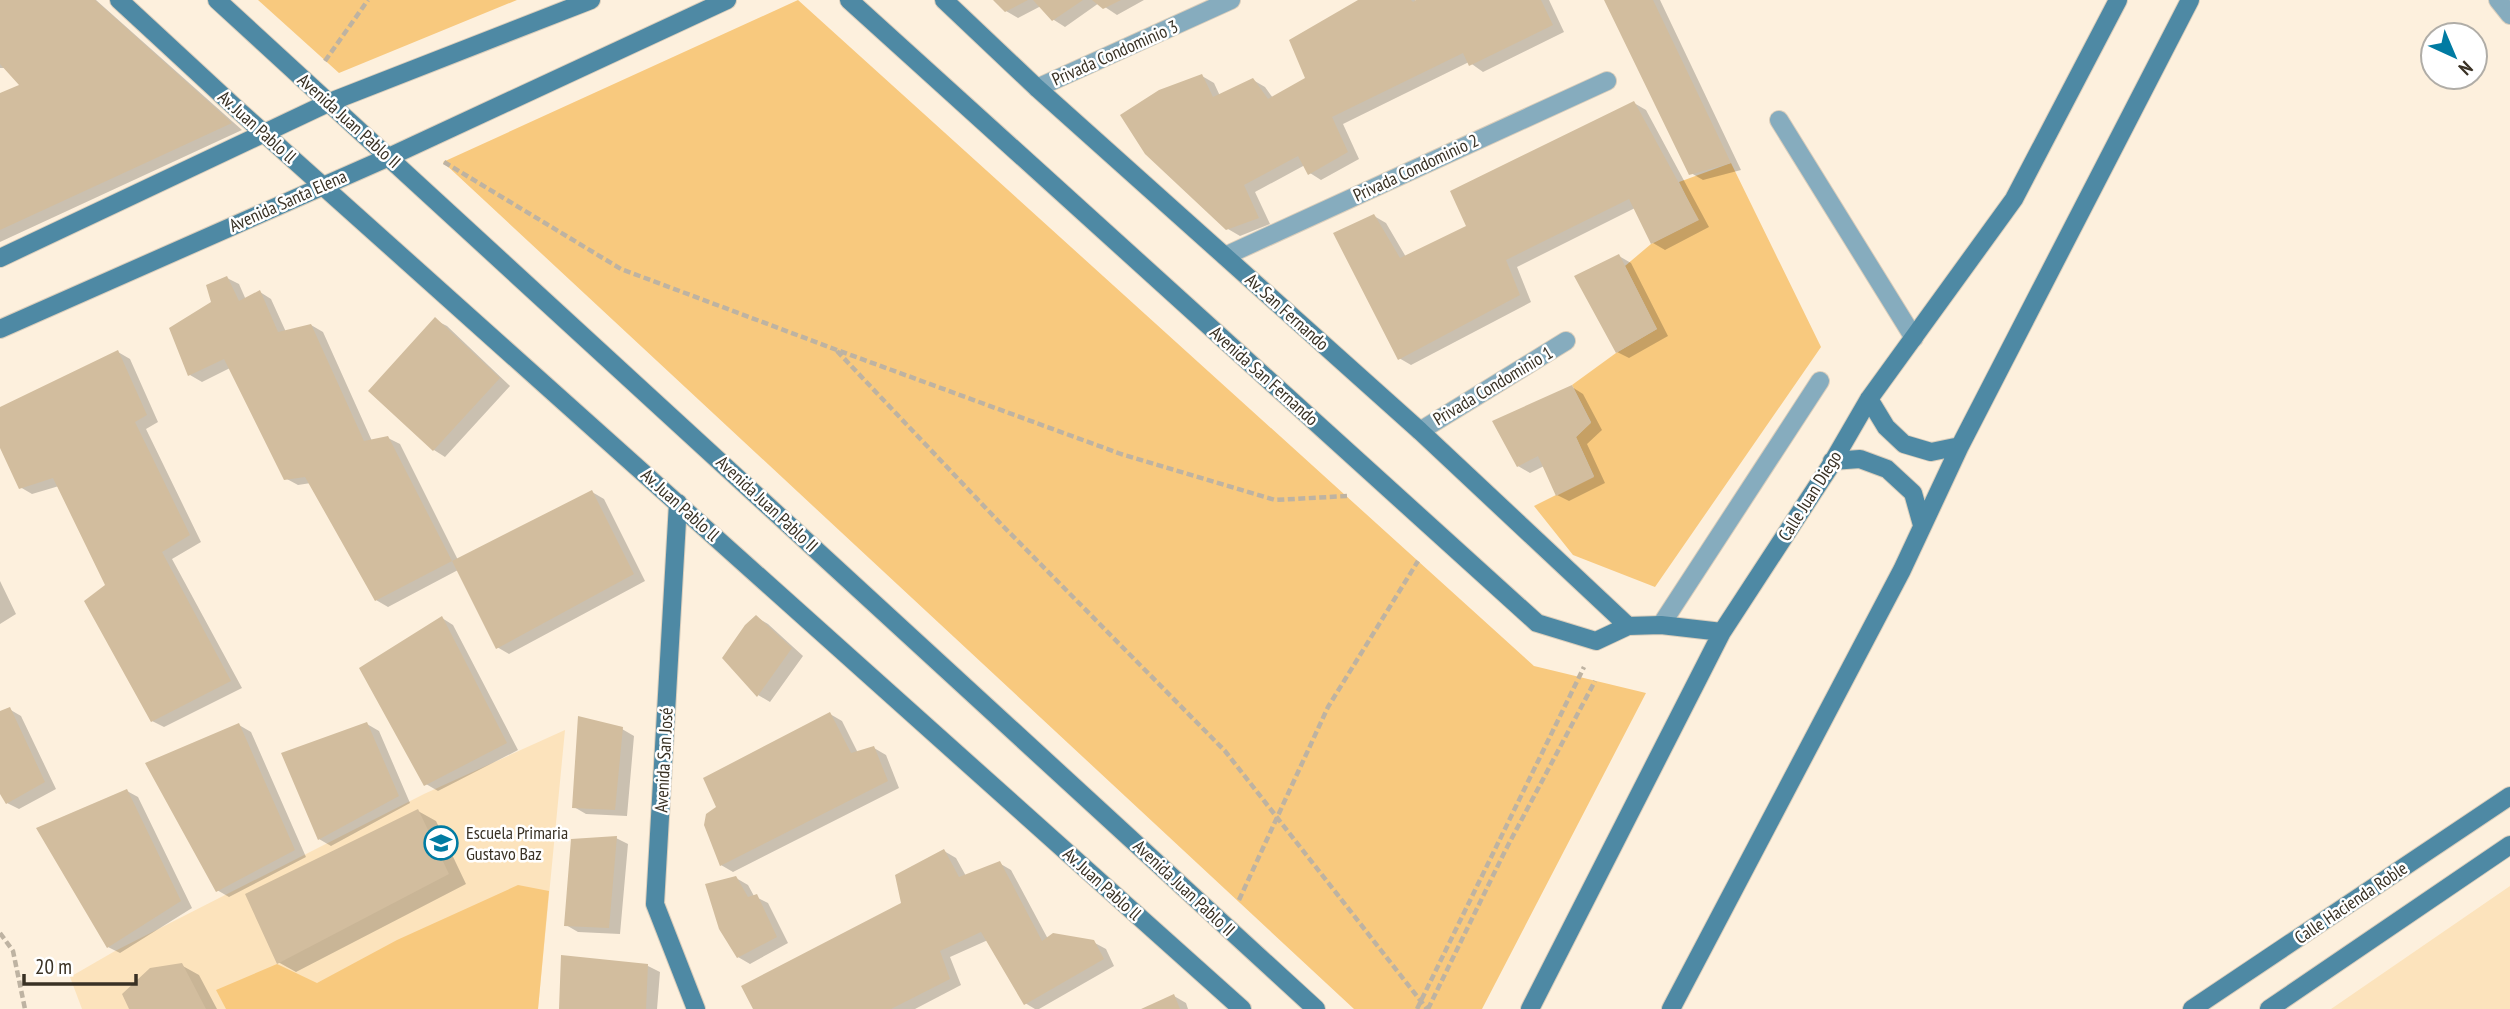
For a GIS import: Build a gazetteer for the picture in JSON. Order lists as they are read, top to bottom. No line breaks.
{"streets":{"street":["Privada Condominio 3","Avenida Juan Pablo II","Av. Juan Pablo ll","Privada Condominio 2","Avenida Santa Elena","Av. San Fernando","Avenida San Fernando","Privada Condominio 1","Calle Juan Diego","Avenida San José","Calle Hacienda Roble"]},"crossings":[["Privada Condominio 3","Av. San Fernando"],["Avenida Juan Pablo II","Avenida Santa Elena"],["Av. Juan Pablo ll","Avenida Santa Elena"],["Av. Juan Pablo ll","Avenida San José"],["Privada Condominio 2","Av. San Fernando"],["Av. San Fernando","Privada Condominio 1"]],"places":{"school or university":["Escuela Primaria Gustavo Baz"]},"scale_bar":"20 m","north":"bottom right"}
